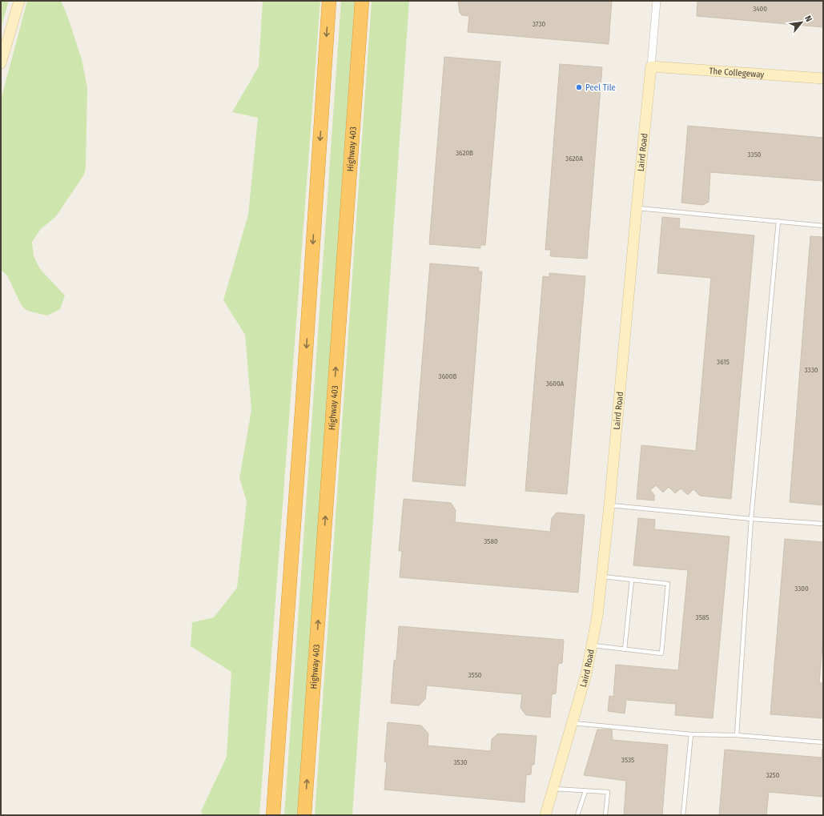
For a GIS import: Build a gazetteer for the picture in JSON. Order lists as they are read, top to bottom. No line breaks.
{"streets":{"highway":["Highway 403"],"street":["The Collegeway","Laird Road"]},"crossings":[["The Collegeway","Laird Road"]],"places":["Peel Tile"],"house_numbers":["3400","3730","3620B","3350","3620A","3615","3330","3600B","3600A","3580","3300","3585","3550","3535","3530","3250"],"north":"top right"}
